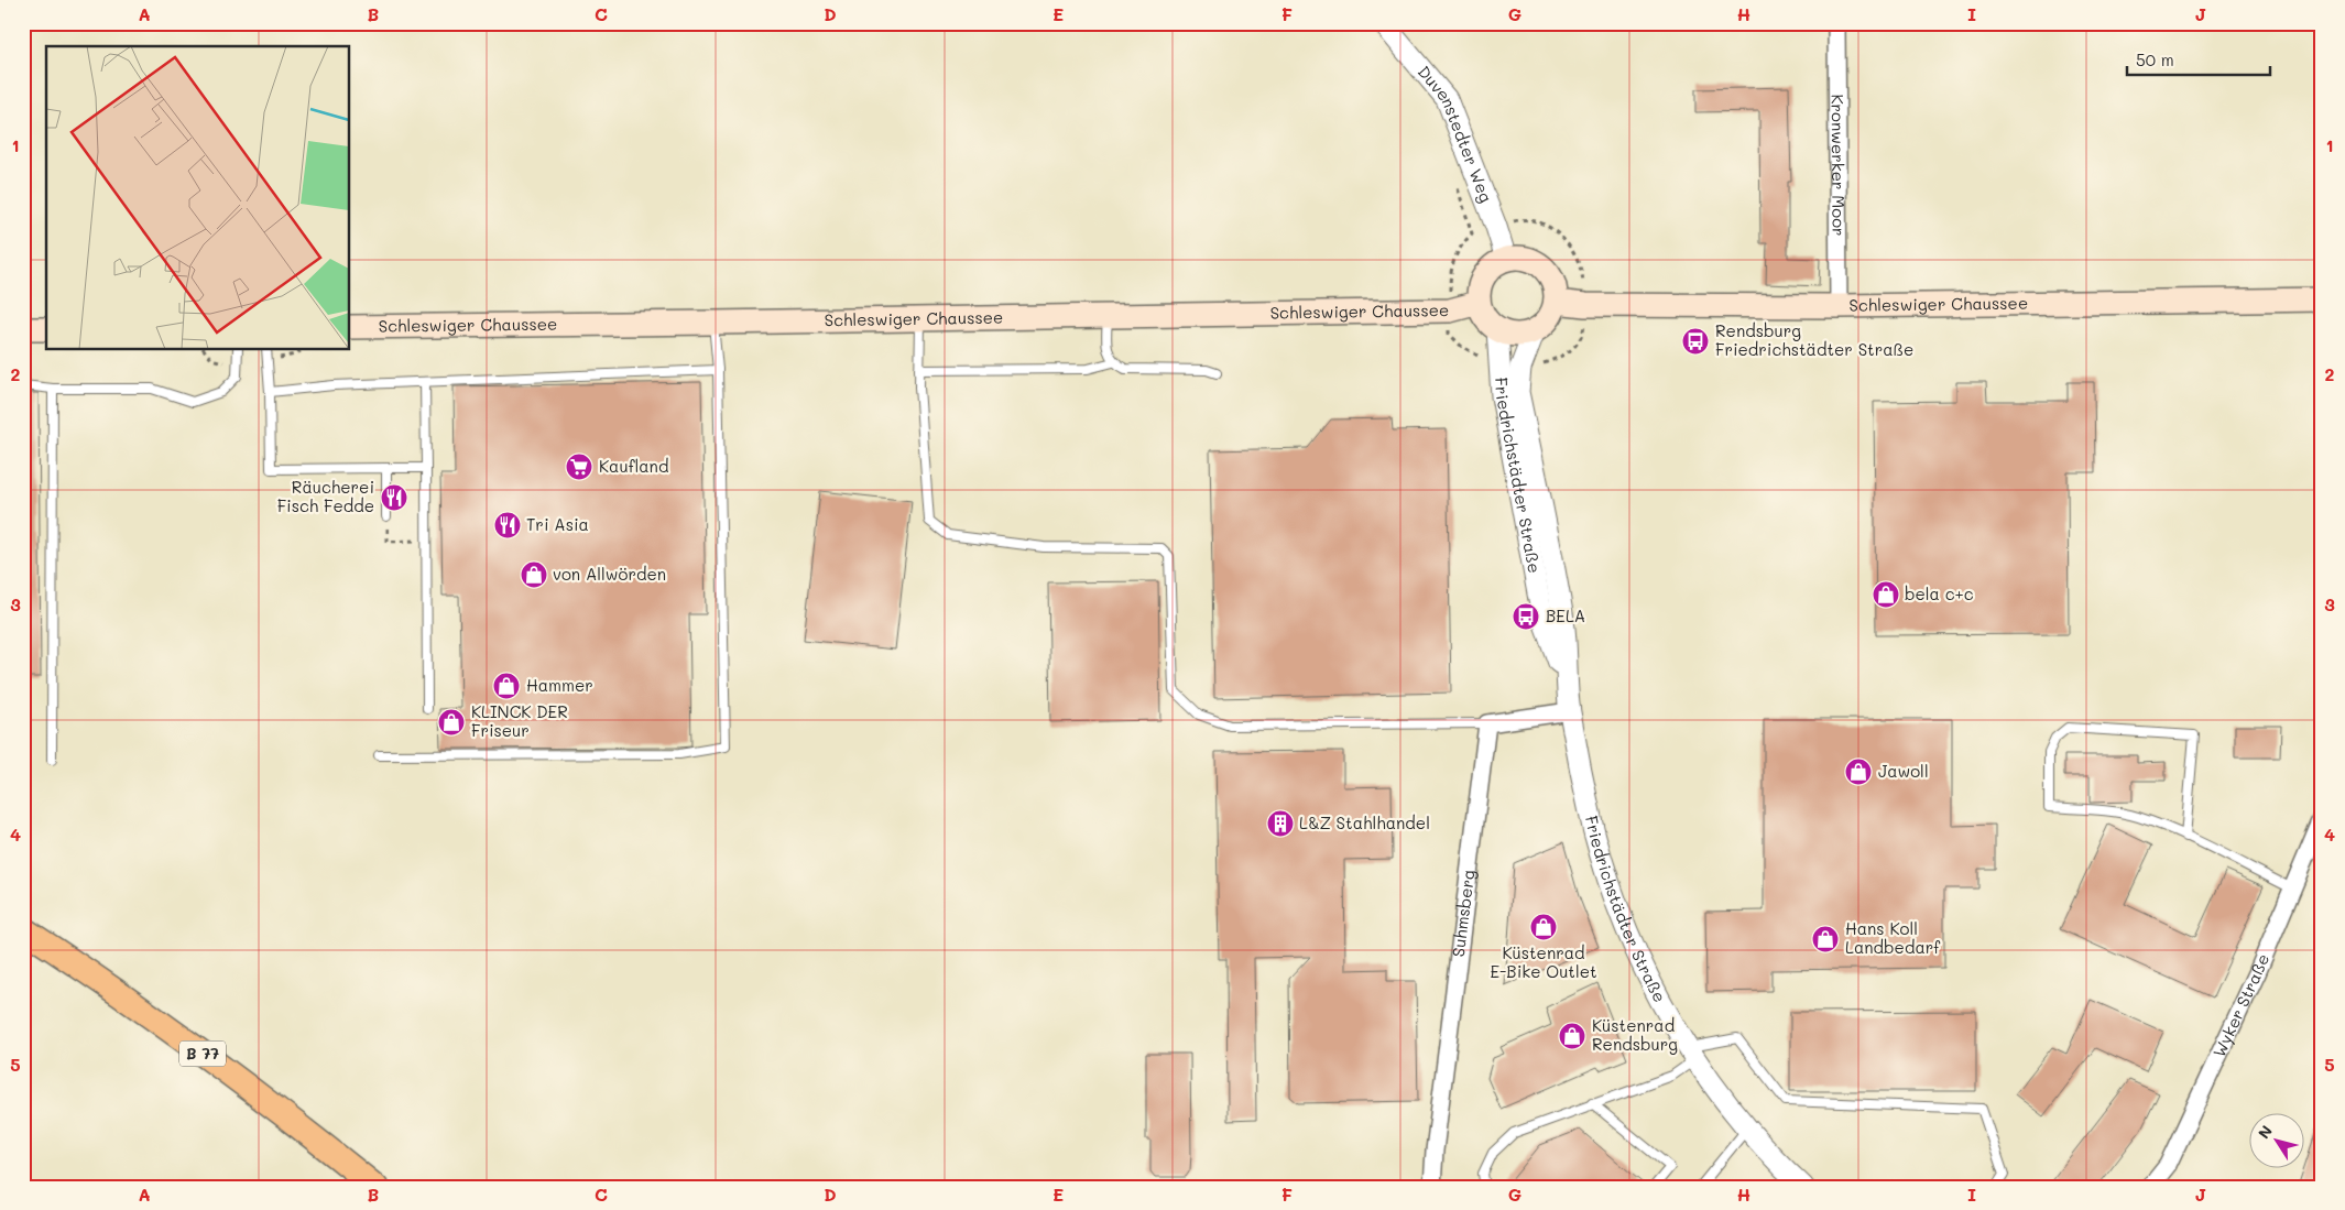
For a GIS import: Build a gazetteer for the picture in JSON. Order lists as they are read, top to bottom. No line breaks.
{"streets":{"main road":["Schleswiger Chaussee","B 77"],"street":["Duvenstedter Weg","Kronwerker Moor","Friedrichstädter Straße","Suhmsberg","Wyker Straße"]},"crossings":[["Duvenstedter Weg","Schleswiger Chaussee"],["Duvenstedter Weg","Friedrichstädter Straße"],["Kronwerker Moor","Schleswiger Chaussee"],["Schleswiger Chaussee","Friedrichstädter Straße"]],"places":{"bus stop":["Rendsburg Friedrichstädter Straße","BELA"],"supermarket":["Kaufland"],"restaurant":["Räucherei Fisch Fedde","Tri Asia"],"shop":["von Allwörden","bela c+c","Hammer","KLINCK DER Friseur","Jawoll","Küstenrad E-Bike Outlet","Hans Koll Landbedarf","Küstenrad Rendsburg"],"building":["L&Z Stahlhandel"]},"scale_bar":"50 m","north":"top left","grid":{"columns":["A","B","C","D","E","F","G","H","I","J"],"rows":["1","2","3","4","5"]}}
